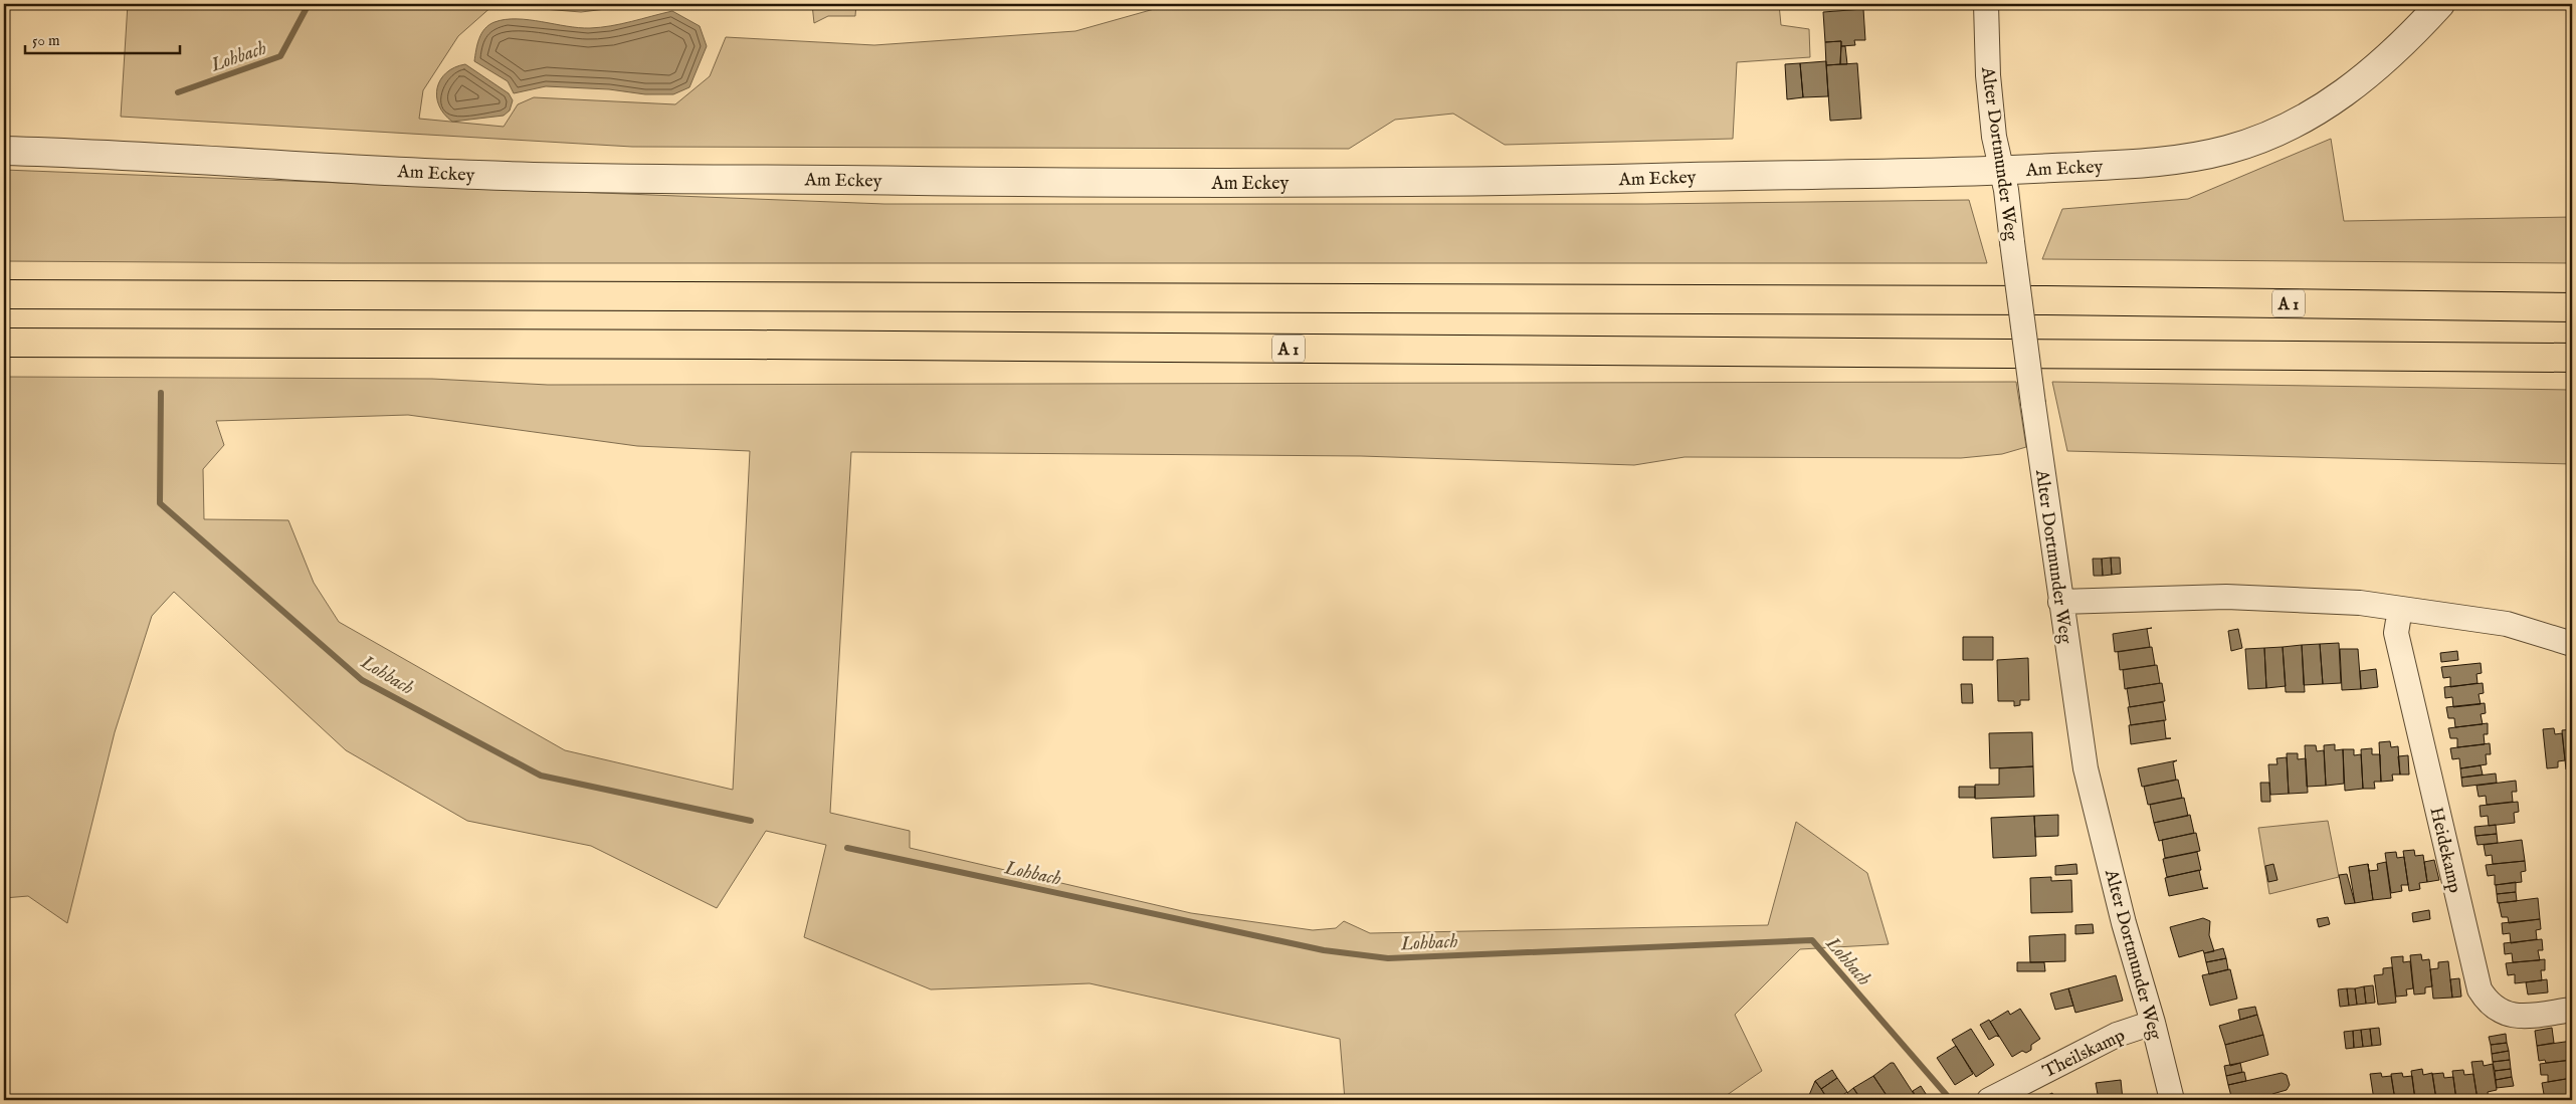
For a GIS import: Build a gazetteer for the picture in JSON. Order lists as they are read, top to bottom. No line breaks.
{"streets":{"highway":["A 1"],"street":["Alter Dortmunder Weg","Am Eckey","Heidekamp","Theilskamp"]},"crossings":[["Alter Dortmunder Weg","Am Eckey"],["Alter Dortmunder Weg","Theilskamp"]],"water":["Lohbach"],"scale_bar":"50 m"}
